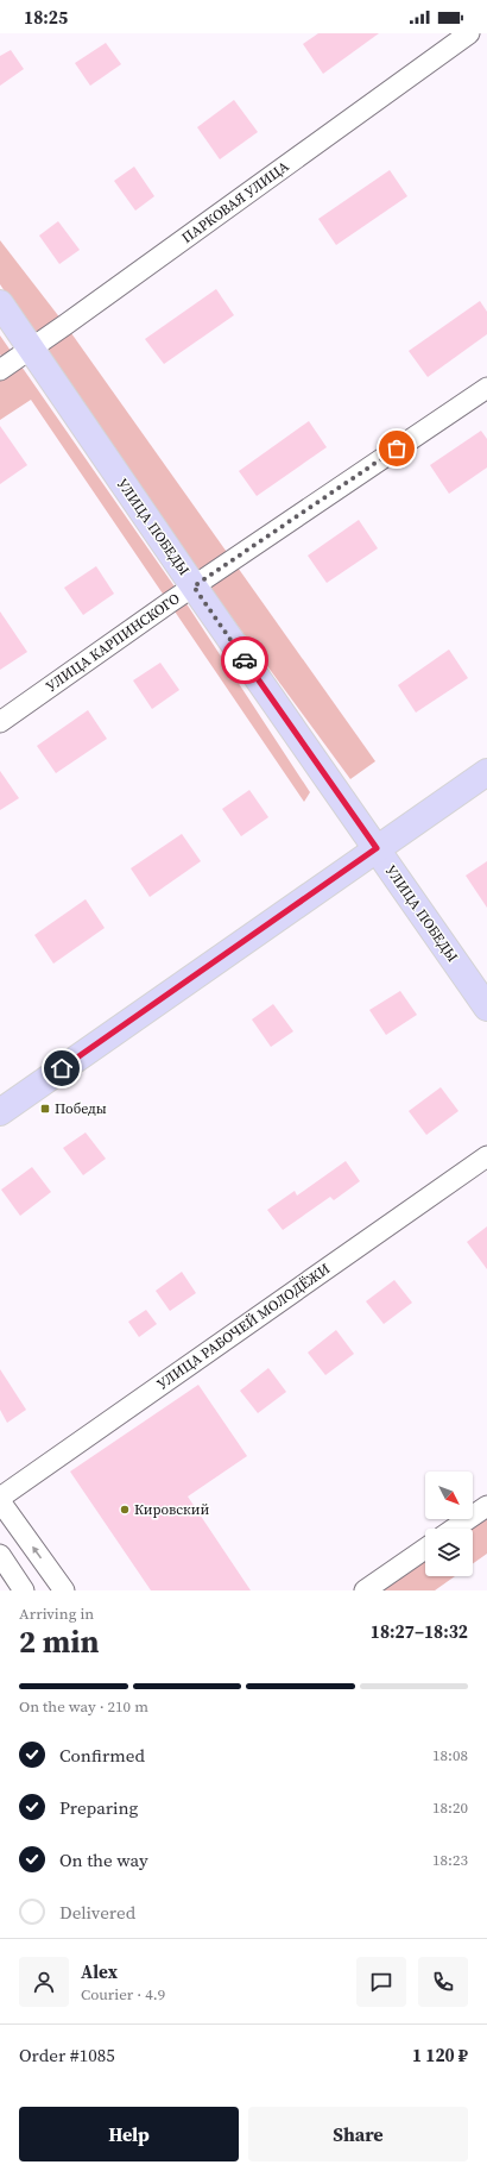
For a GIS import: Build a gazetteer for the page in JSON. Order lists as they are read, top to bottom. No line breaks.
{"streets":{"main road":["УЛИЦА ПОБЕДЫ"],"street":["ПАРКОВАЯ УЛИЦА","УЛИЦА КАРПИНСКОГО","УЛИЦА РАБОЧЕЙ МОЛОДЁЖИ"]},"crossings":[["ПАРКОВАЯ УЛИЦА","УЛИЦА ПОБЕДЫ"],["УЛИЦА ПОБЕДЫ","УЛИЦА КАРПИНСКОГО"]],"places":{"transit":["Победы"],"other":["Кировский"]},"north":"bottom right","page":{"status":"18:25","heading":["2 min","Arriving in","18:27–18:32"],"panel":["Alex","Courier · 4.9","Order #1085","1 120 ₽"],"bar":"On the way · 210 m","list":[["Confirmed","18:08"],["Preparing","18:20"],["On the way","18:23"],"Delivered"],"buttons":["Help","Share"]}}
